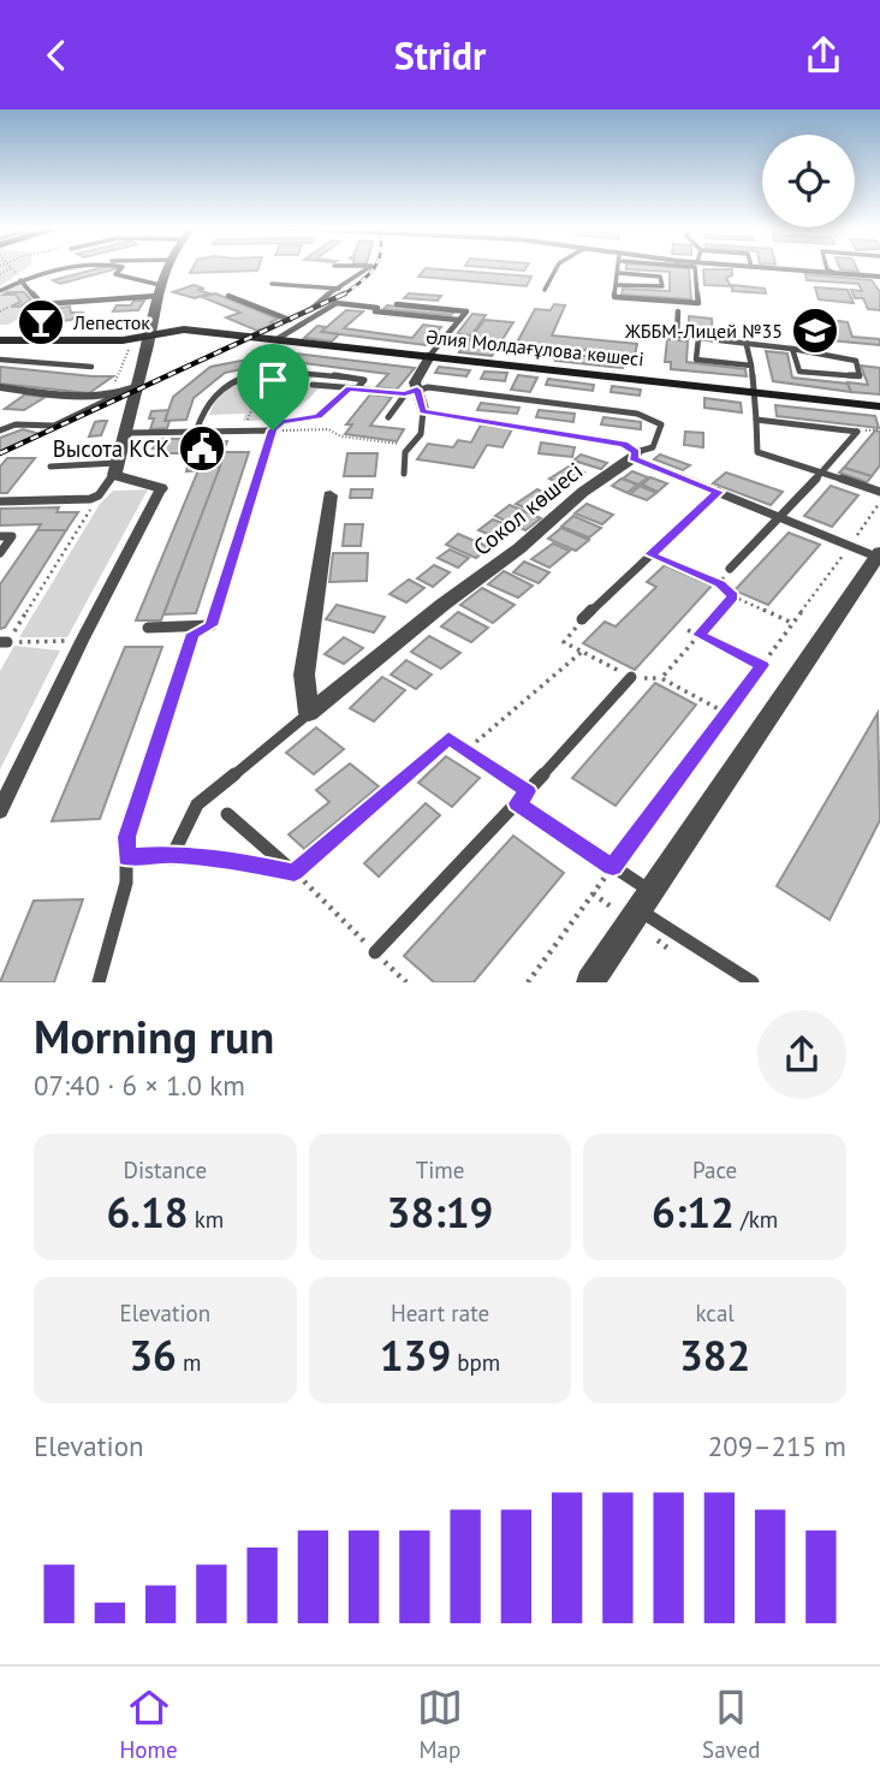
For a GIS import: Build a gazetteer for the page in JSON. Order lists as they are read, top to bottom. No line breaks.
{"streets":{"main road":["Әлия Молдағұлова көшесі"],"street":["Сокол көшесі"]},"places":{"bar":["Лепесток"],"school or university":["ЖББМ-Лицей №35"],"public building":["Высота КСК"]},"page":{"header":"Stridr","heading":["Morning run","07:40 · 6 × 1.0 km"],"stats":[["Distance","6.18 km"],["Time","38:19"],["Pace","6:12 /km"],["Elevation","36 m"],["Heart rate","139 bpm"],["kcal","382"]],"chart":["Elevation","209–215 m"],"tabs":["Home","Map","Saved"]}}
